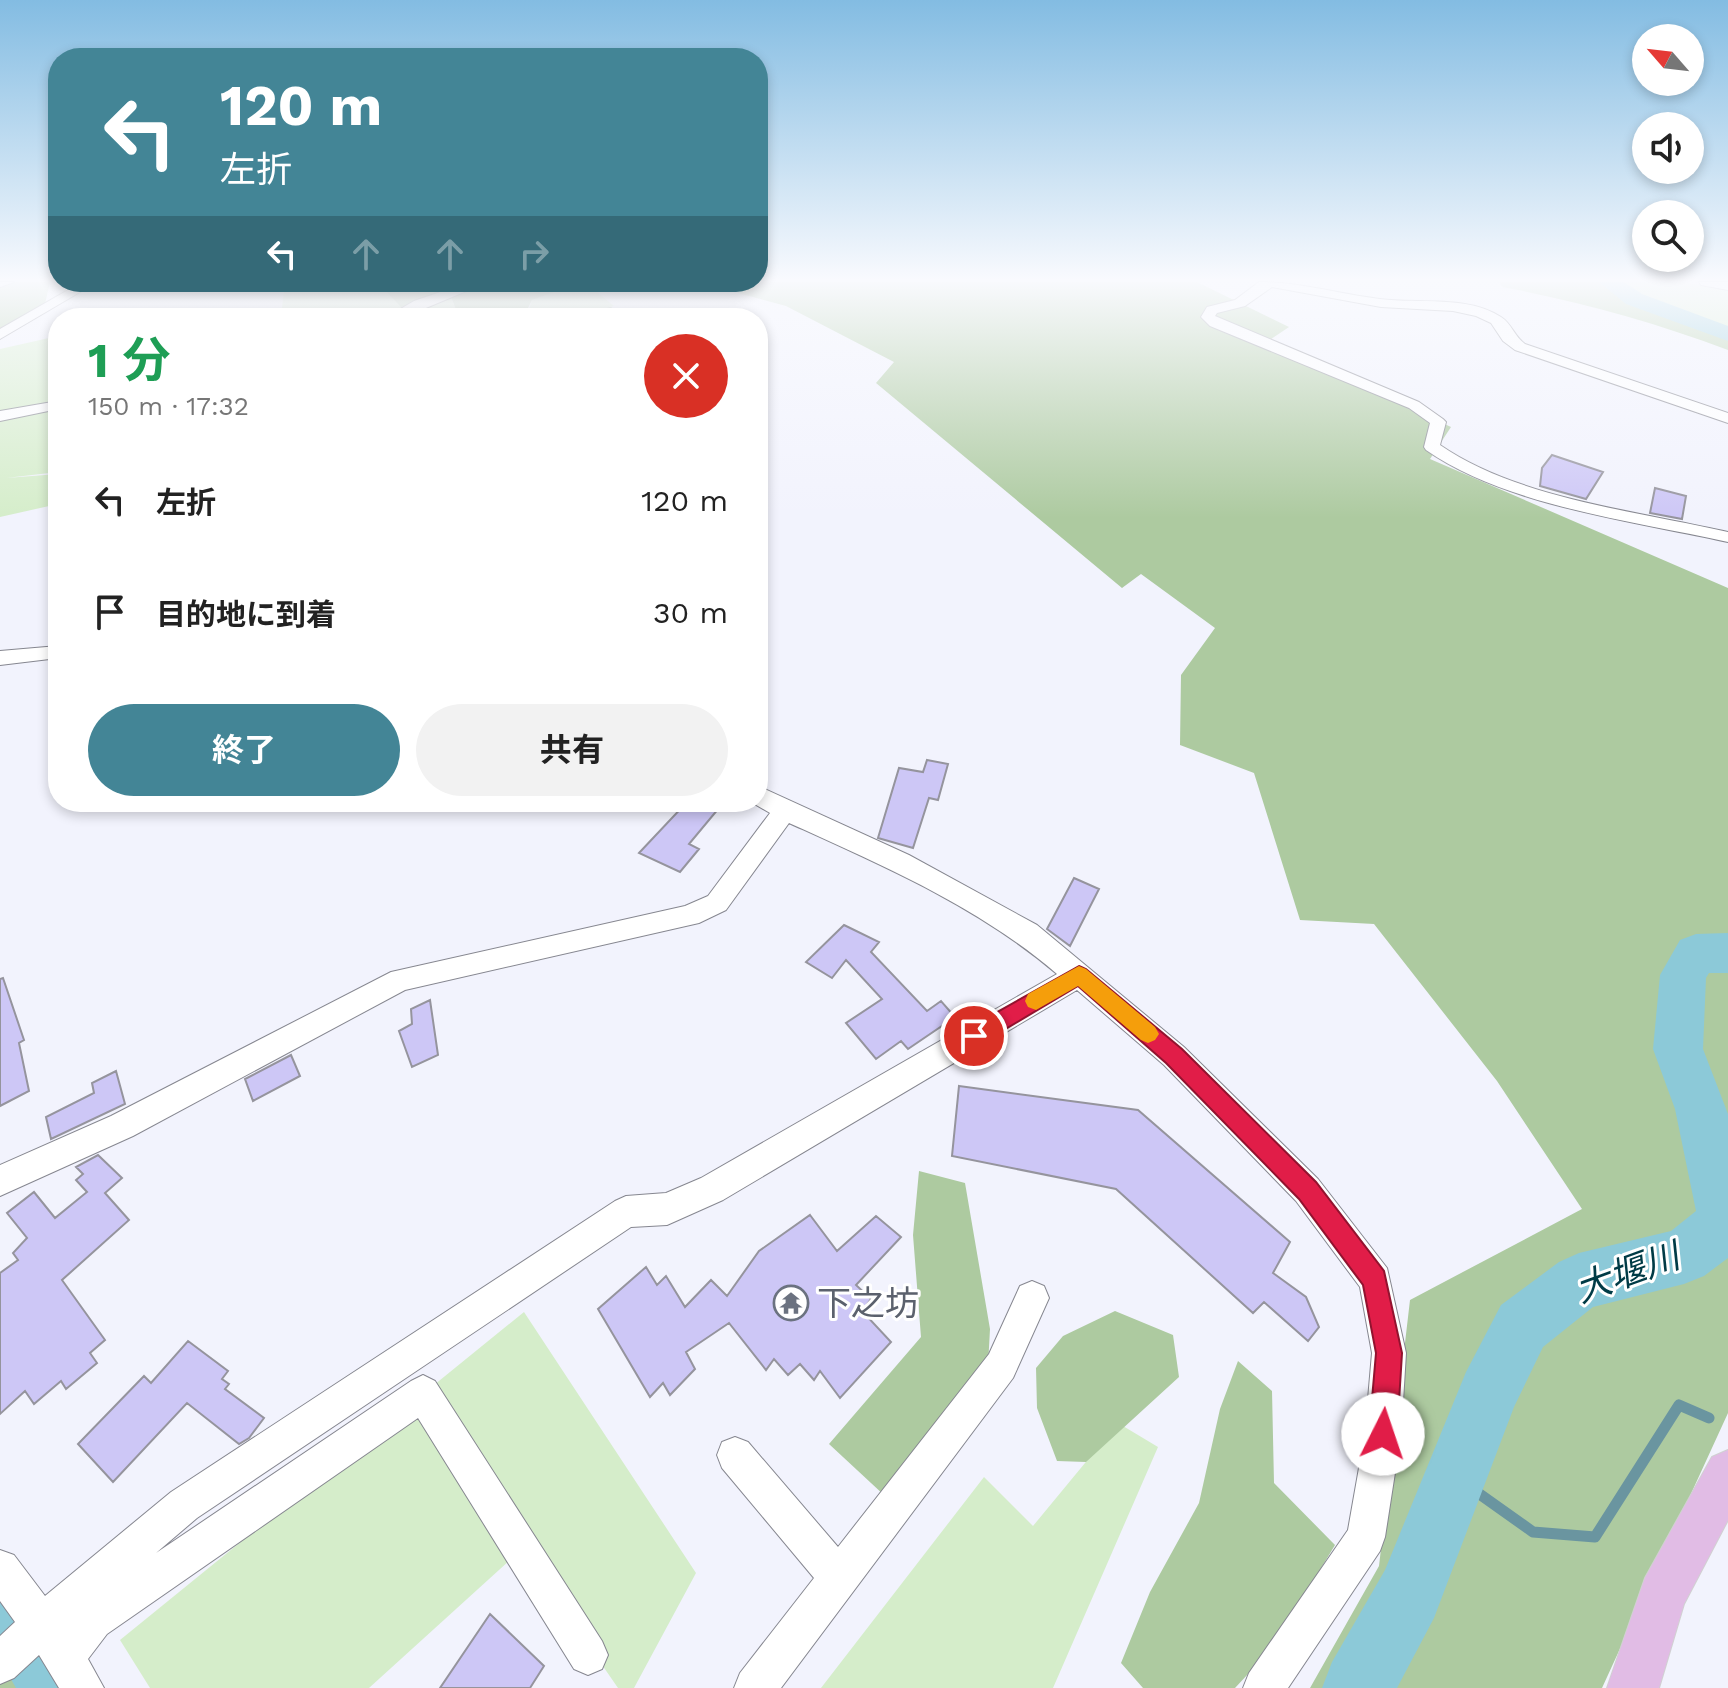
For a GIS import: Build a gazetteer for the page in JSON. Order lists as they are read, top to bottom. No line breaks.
{"water":["大堰川"],"places":{"temple":["下之坊"]},"north":"top left","page":{"turn":["120 m","左折"],"heading":["1 分","150 m · 17:32"],"list":[{"name":"左折","value":"120 m"},{"name":"目的地に到着","value":"30 m"}],"buttons":["終了","共有"]}}
